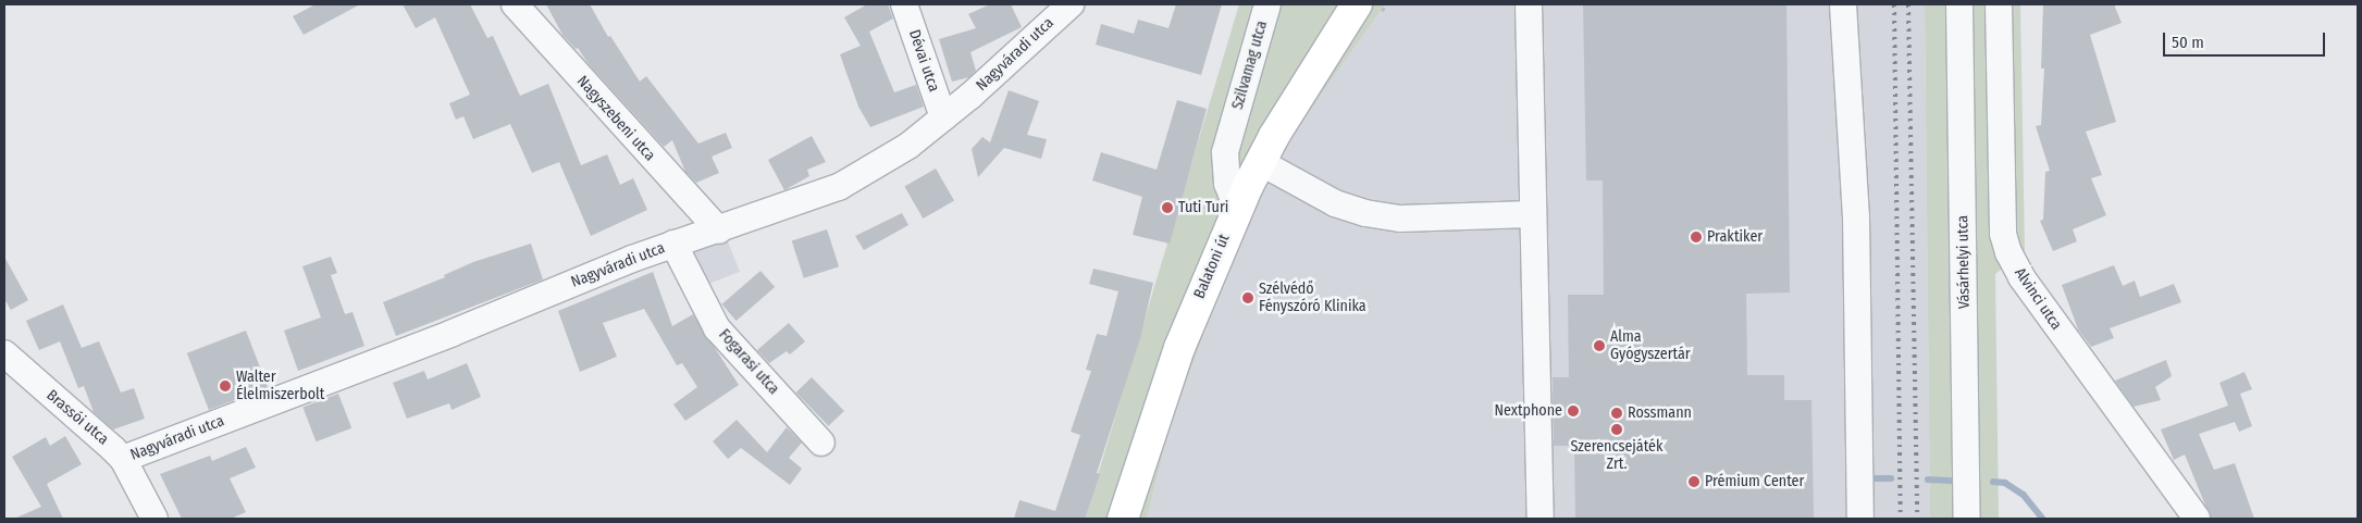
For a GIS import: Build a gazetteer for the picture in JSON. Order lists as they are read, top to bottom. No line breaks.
{"streets":{"main road":["Balatoni út"],"street":["Nagyváradi utca","Dévai utca","Szilvamag utca","Nagyszebeni utca","Vásárhelyi utca","Alvinci utca","Fogarasi utca","Brassói utca"]},"crossings":[["Nagyváradi utca","Dévai utca"],["Nagyváradi utca","Nagyszebeni utca"],["Nagyváradi utca","Fogarasi utca"],["Nagyváradi utca","Brassói utca"],["Szilvamag utca","Balatoni út"]],"places":["Tuti Turi","Praktiker","Szélvédő Fényszóró Klinika","Alma Gyógyszertár","Walter Élelmiszerbolt","Nextphone","Rossmann","Szerencsejáték Zrt.","Prémium Center"],"scale_bar":"50 m"}
